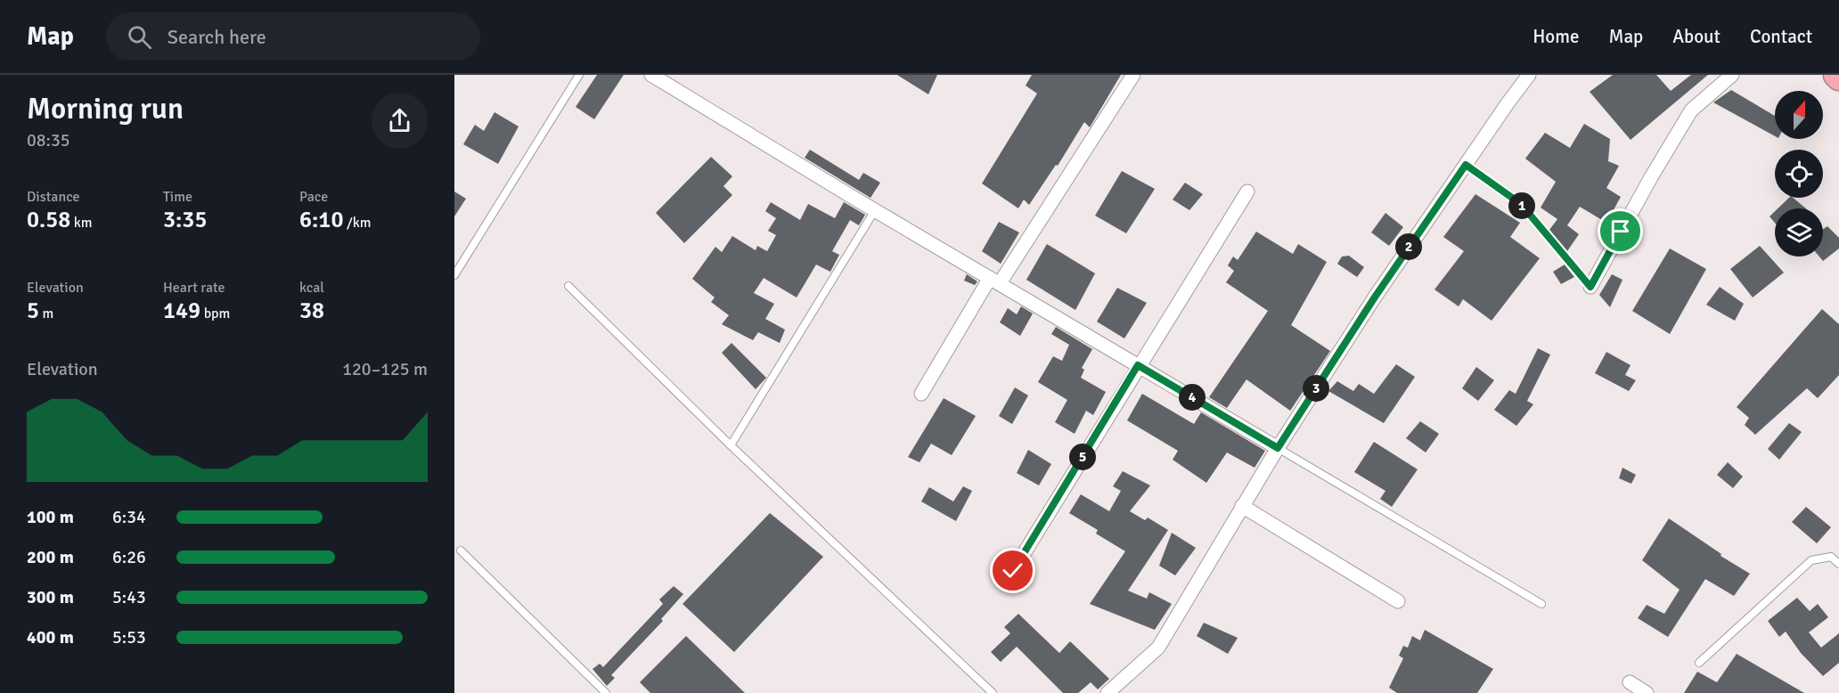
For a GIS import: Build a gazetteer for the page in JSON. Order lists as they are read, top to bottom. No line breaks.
{"north":"top","page":{"header":"Map","search":"Search here","nav":["Home","Map","About","Contact"],"heading":["Morning run","08:35"],"stats":[["Distance","0.58 km"],["Time","3:35"],["Pace","6:10 /km"],["Elevation","5 m"],["Heart rate","149 bpm"],["kcal","38"]],"pins":["1","2","3","4","5"],"chart":["Elevation","120–125 m"],"list":[{"name":"100 m","note":"6:34"},{"name":"200 m","note":"6:26"},{"name":"300 m","note":"5:43"},{"name":"400 m","note":"5:53"}]}}
